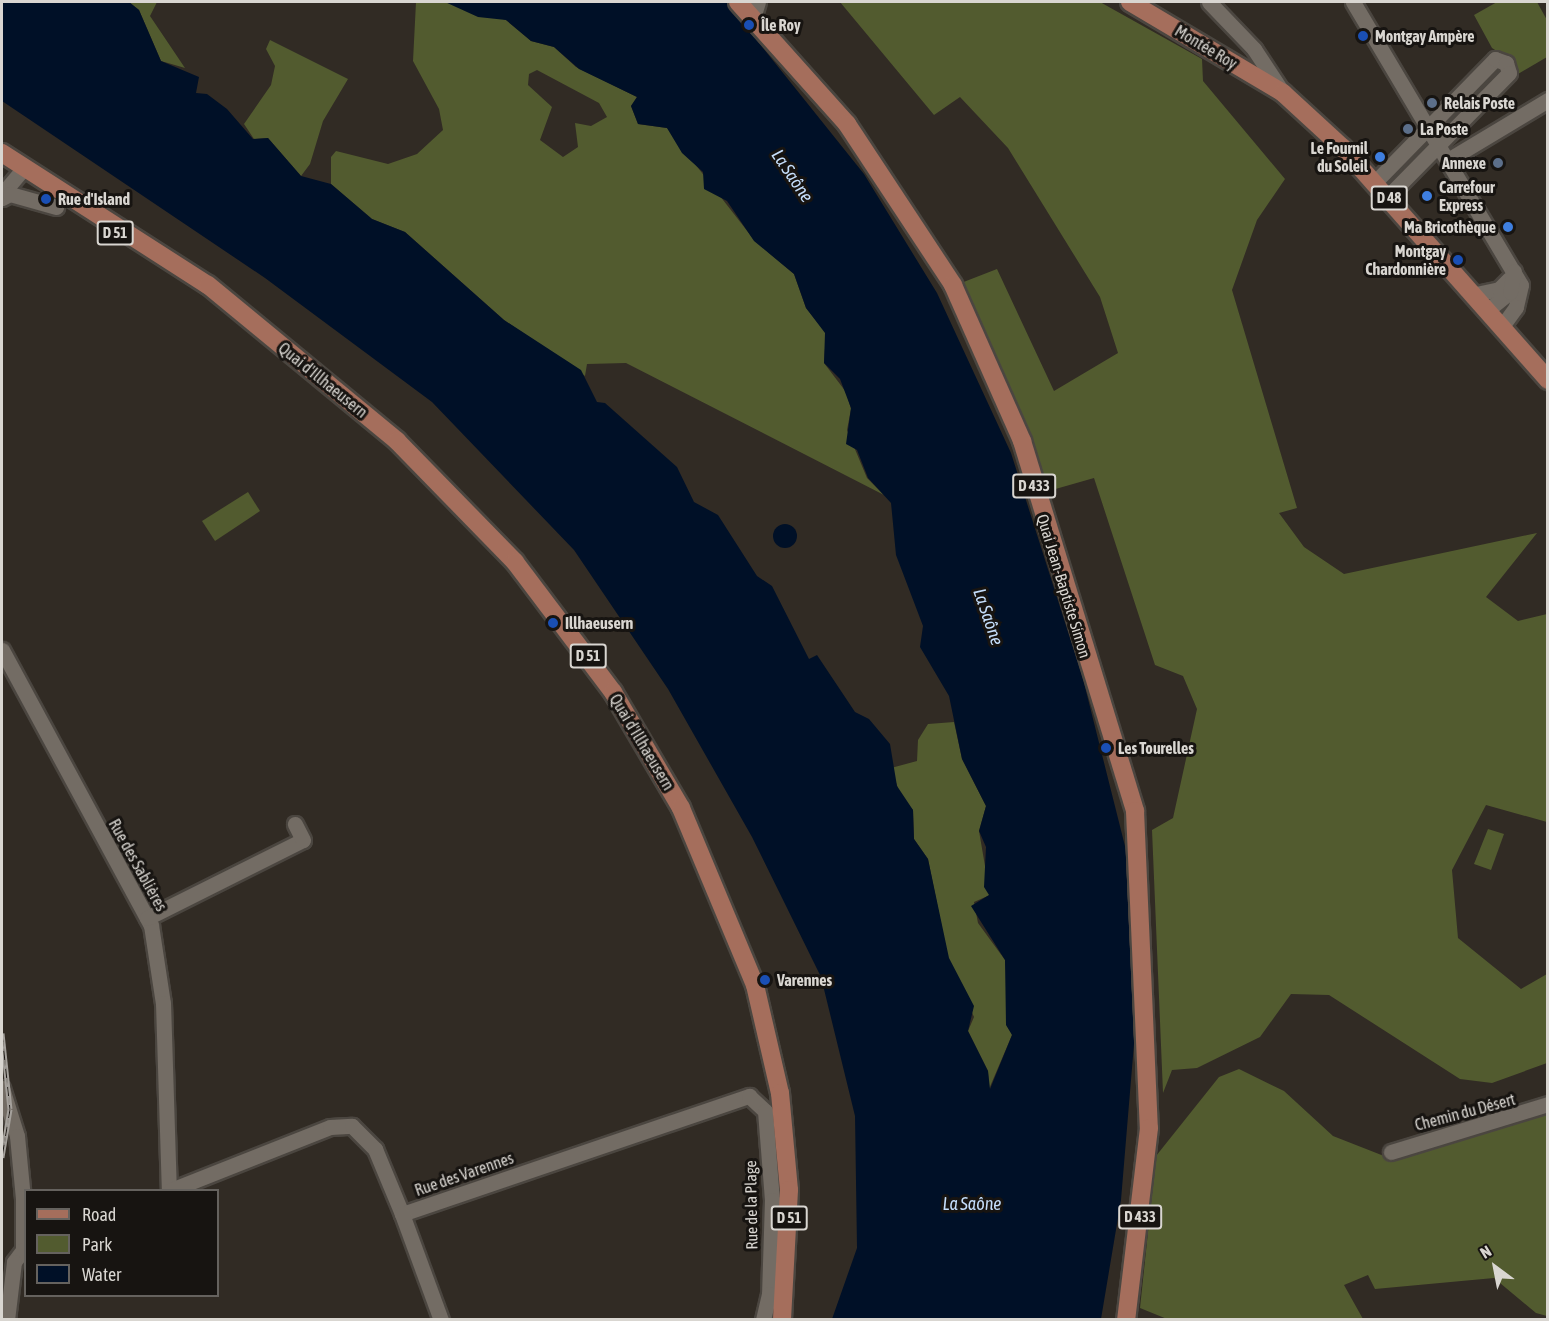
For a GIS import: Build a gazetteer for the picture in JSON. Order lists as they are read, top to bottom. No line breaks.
{"streets":{"main road":["Montée Roy","D 48","D 51","Quai d'Illhaeusern","D 433","Quai Jean-Baptiste Simon"],"street":["Rue des Sablières","Chemin du Désert","Rue des Varennes","Rue de la Plage"]},"crossings":[["Montée Roy","D 48"],["Rue des Varennes","Rue de la Plage"]],"water":["La Saône"],"places":["Île Roy","Montgay Ampère","Relais Poste","La Poste","Le Fournil du Soleil","Annexe","Carrefour Express","Rue d'Island","Ma Bricothèque","Montgay Chardonnière","Illhaeusern","Les Tourelles","Varennes"],"legend":["Road","Park","Water"],"north":"top left"}
